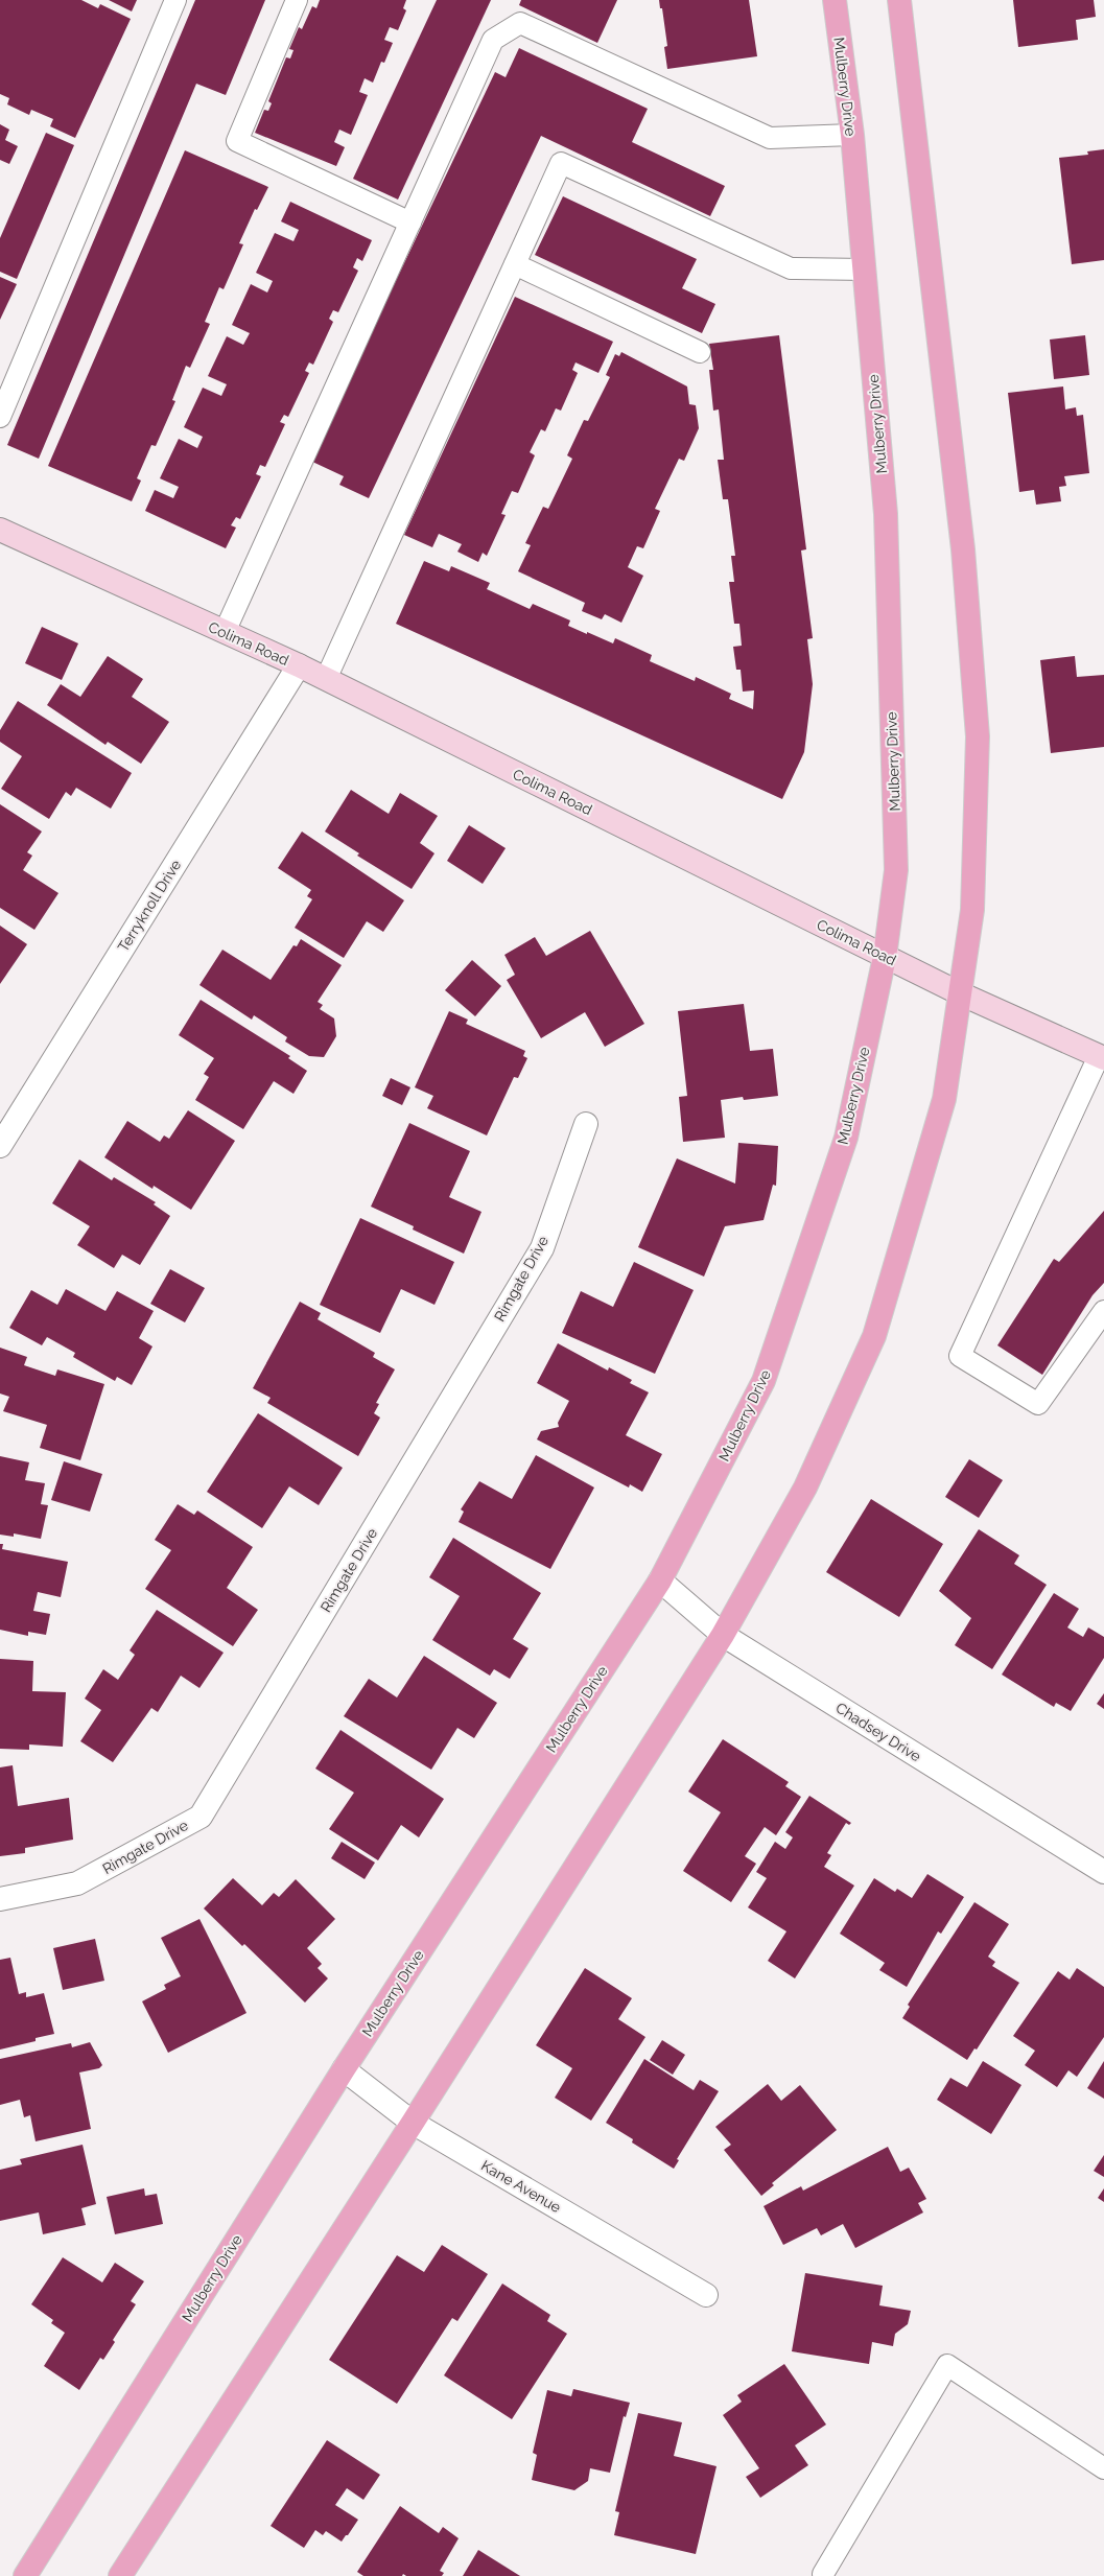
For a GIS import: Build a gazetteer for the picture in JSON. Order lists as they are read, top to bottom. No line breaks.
{"streets":{"main road":["Mulberry Drive","Colima Road"],"street":["Terryknoll Drive","Rimgate Drive","Chadsey Drive","Kane Avenue"]},"crossings":[["Mulberry Drive","Colima Road"],["Mulberry Drive","Chadsey Drive"],["Mulberry Drive","Kane Avenue"],["Colima Road","Terryknoll Drive"]]}
